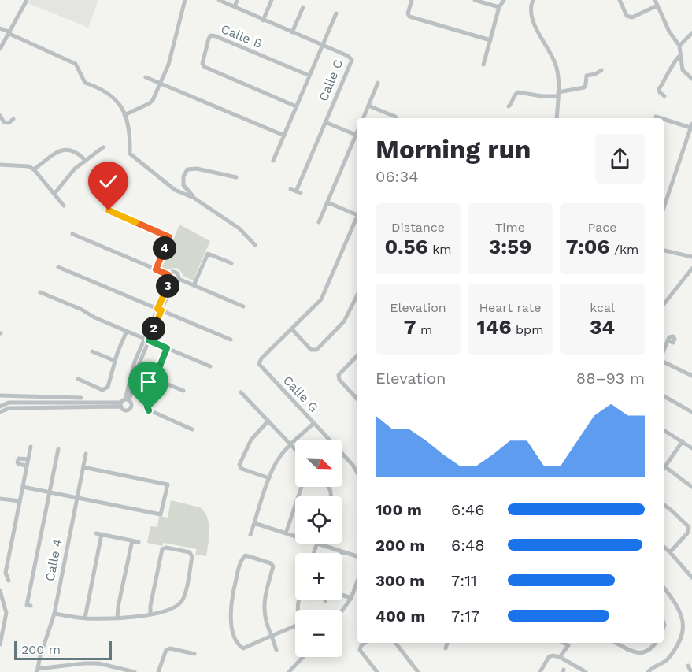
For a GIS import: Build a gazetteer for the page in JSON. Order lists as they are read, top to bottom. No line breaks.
{"streets":{"street":["Calle B","Calle C","Calle G","Calle 4"]},"scale_bar":"200 m","north":"bottom right","page":{"heading":["Morning run","06:34"],"stats":[["Distance","0.56 km"],["Time","3:59"],["Pace","7:06 /km"],["Elevation","7 m"],["Heart rate","146 bpm"],["kcal","34"]],"pins":["4","3","2"],"chart":["Elevation","88–93 m"],"map_buttons":["+","−"],"list":[{"name":"100 m","note":"6:46"},{"name":"200 m","note":"6:48"},{"name":"300 m","note":"7:11"},{"name":"400 m","note":"7:17"}],"scale":"200 m"}}
